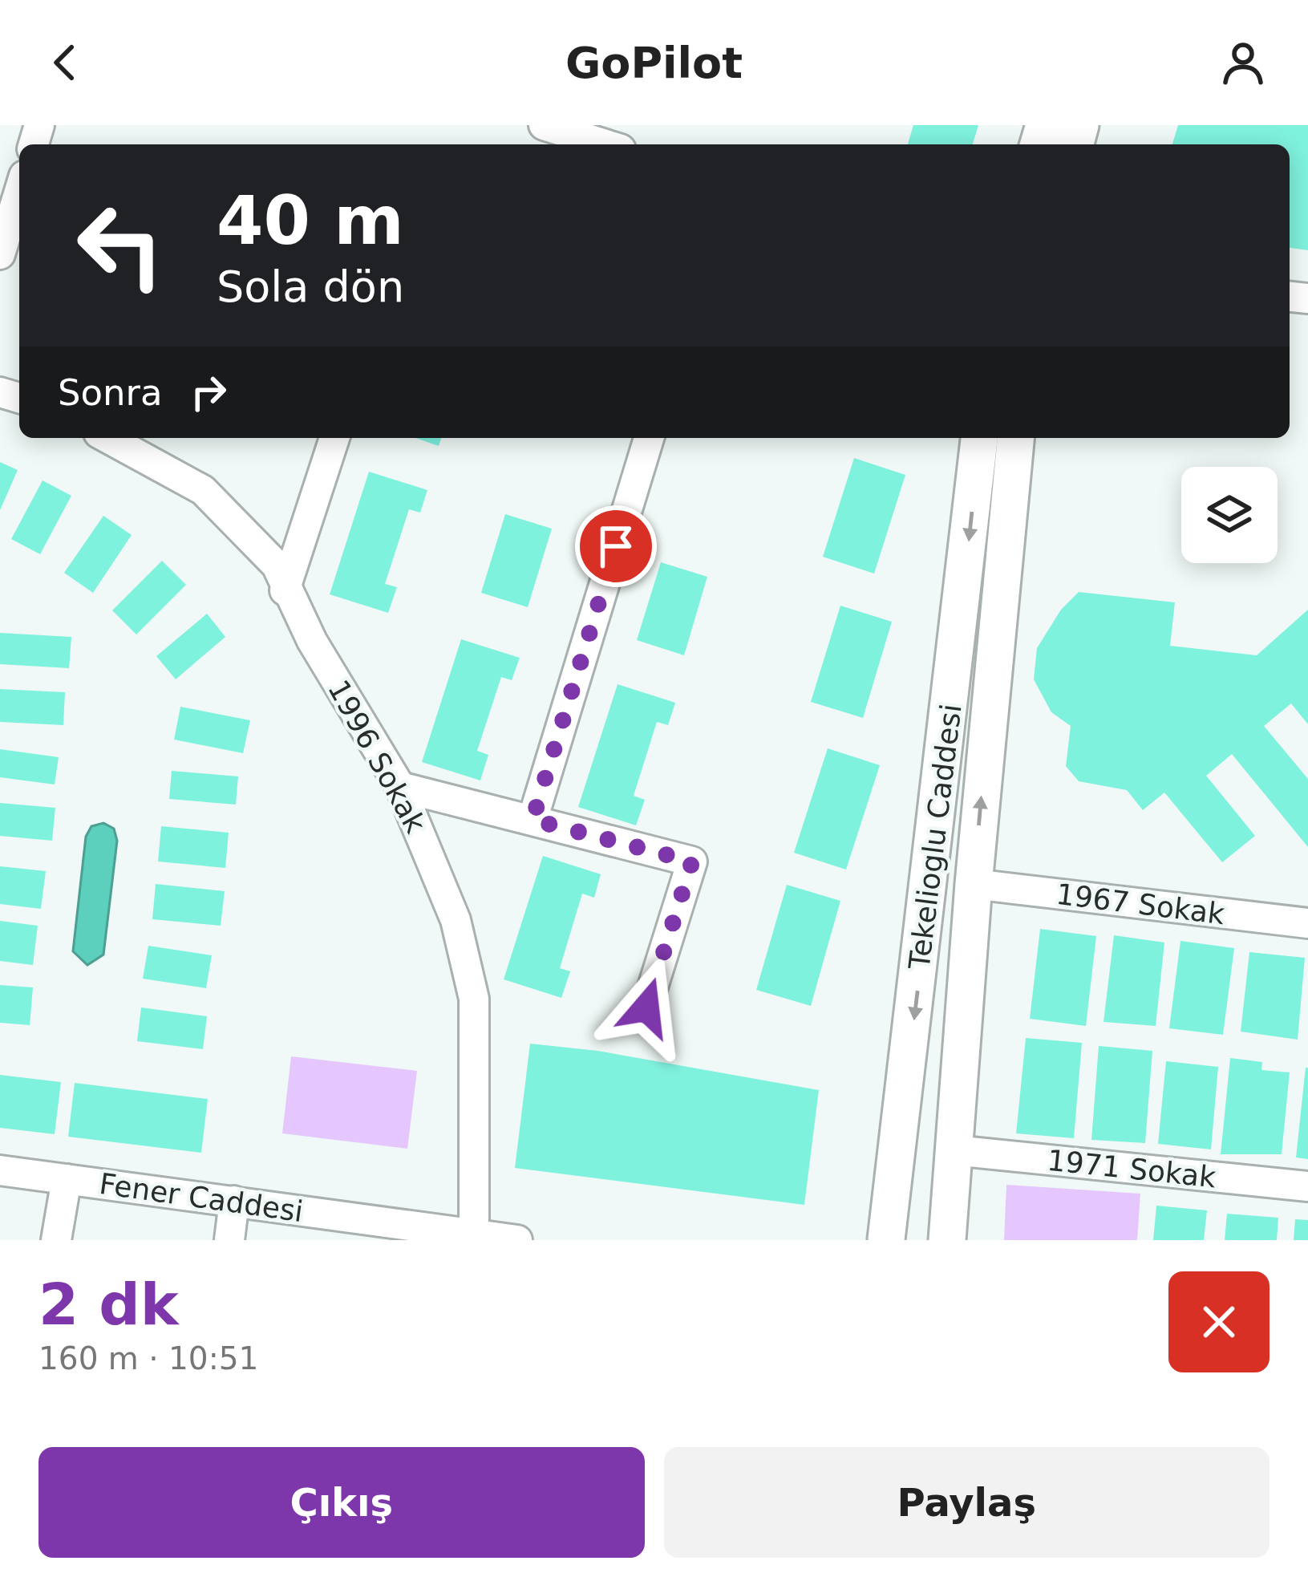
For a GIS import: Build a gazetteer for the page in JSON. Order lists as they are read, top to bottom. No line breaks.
{"streets":{"main road":["Tekelioglu Caddesi"],"street":["1996 Sokak","1967 Sokak","1971 Sokak","Fener Caddesi"]},"crossings":[["1996 Sokak","Fener Caddesi"],["Tekelioglu Caddesi","1967 Sokak"],["Tekelioglu Caddesi","1971 Sokak"]],"page":{"header":"GoPilot","turn":["40 m","Sola dön"],"then":"Sonra","heading":["2 dk","160 m · 10:51"],"buttons":["Çıkış","Paylaş"]}}
